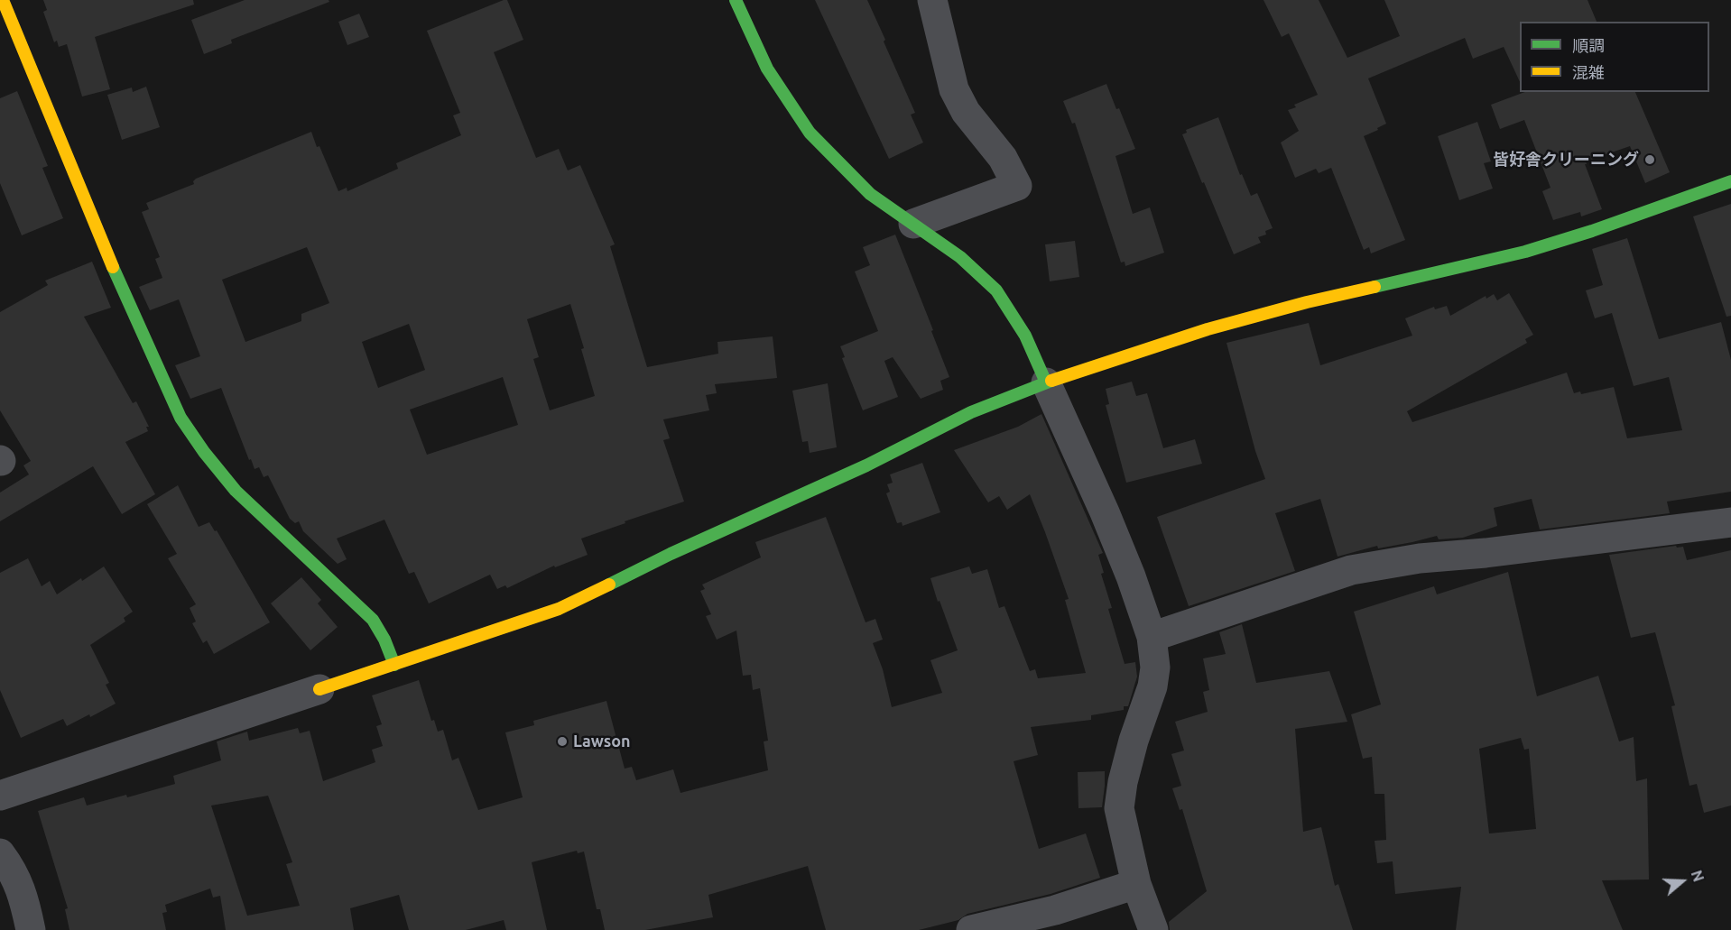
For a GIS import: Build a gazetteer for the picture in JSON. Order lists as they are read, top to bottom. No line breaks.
{"places":["皆好舎クリーニング","Lawson"],"legend":["順調","混雑"],"north":"right"}
